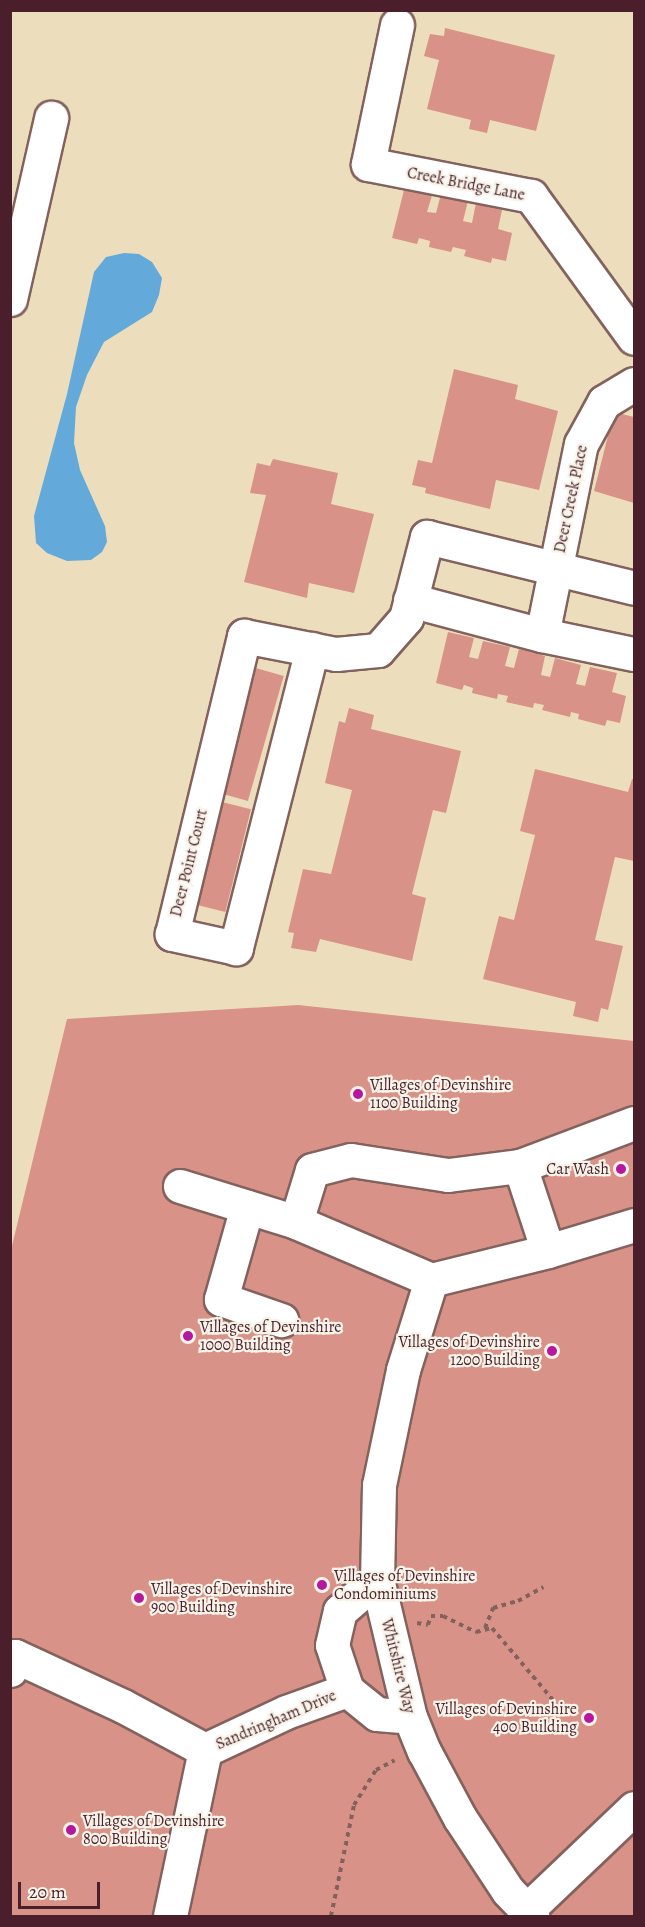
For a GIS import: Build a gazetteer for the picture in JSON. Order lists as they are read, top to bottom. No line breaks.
{"streets":{"street":["Creek Bridge Lane","Deer Creek Place","Deer Point Court","Whitshire Way","Sandringham Drive"]},"crossings":[["Deer Creek Place","Deer Point Court"],["Whitshire Way","Sandringham Drive"]],"places":["Villages of Devinshire 1100 Building","Car Wash","Villages of Devinshire 1000 Building","Villages of Devinshire 1200 Building","Villages of Devinshire Condominiums","Villages of Devinshire 900 Building","Villages of Devinshire 400 Building","Villages of Devinshire 800 Building"],"scale_bar":"20 m"}
